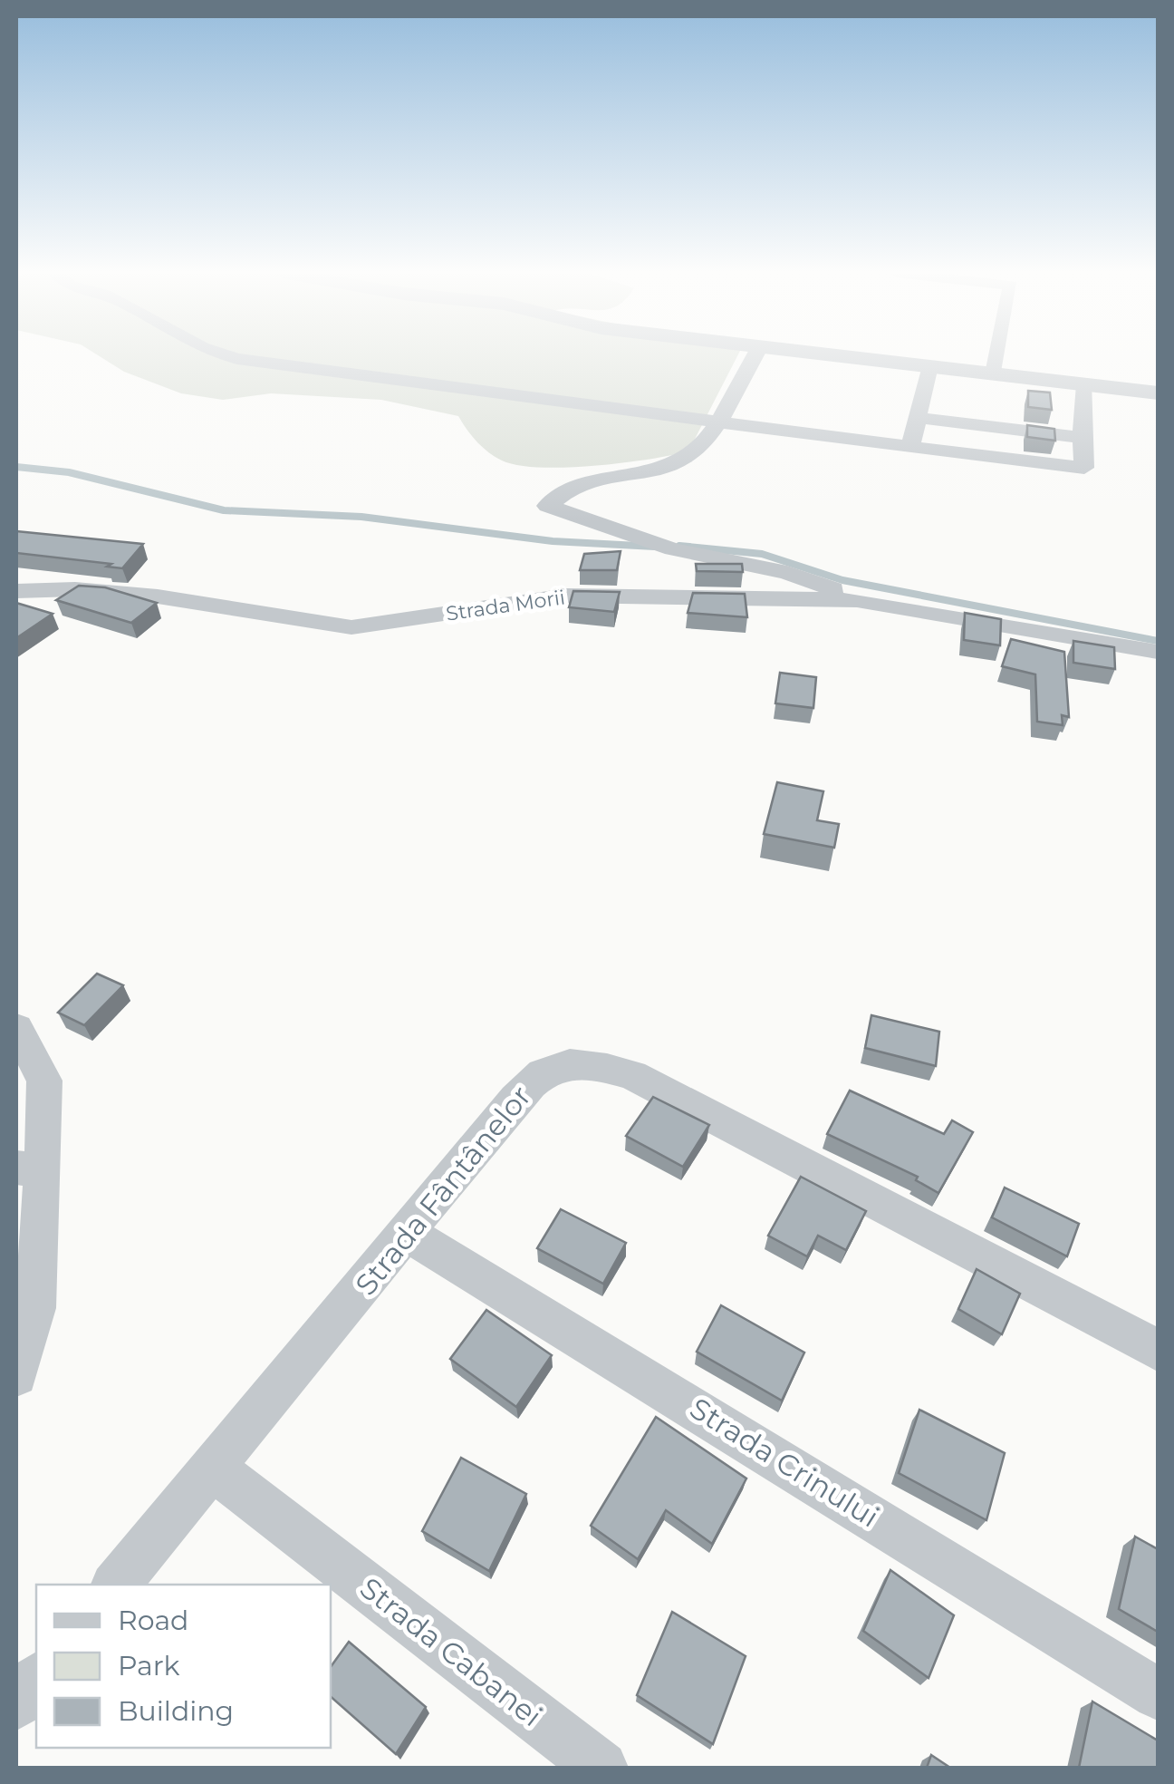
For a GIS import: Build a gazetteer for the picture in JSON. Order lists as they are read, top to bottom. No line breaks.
{"streets":{"street":["Strada Morii","Strada Fântânelor","Strada Crinului","Strada Cabanei"]},"crossings":[["Strada Fântânelor","Strada Crinului"],["Strada Fântânelor","Strada Cabanei"]],"legend":["Road","Park","Building"]}
